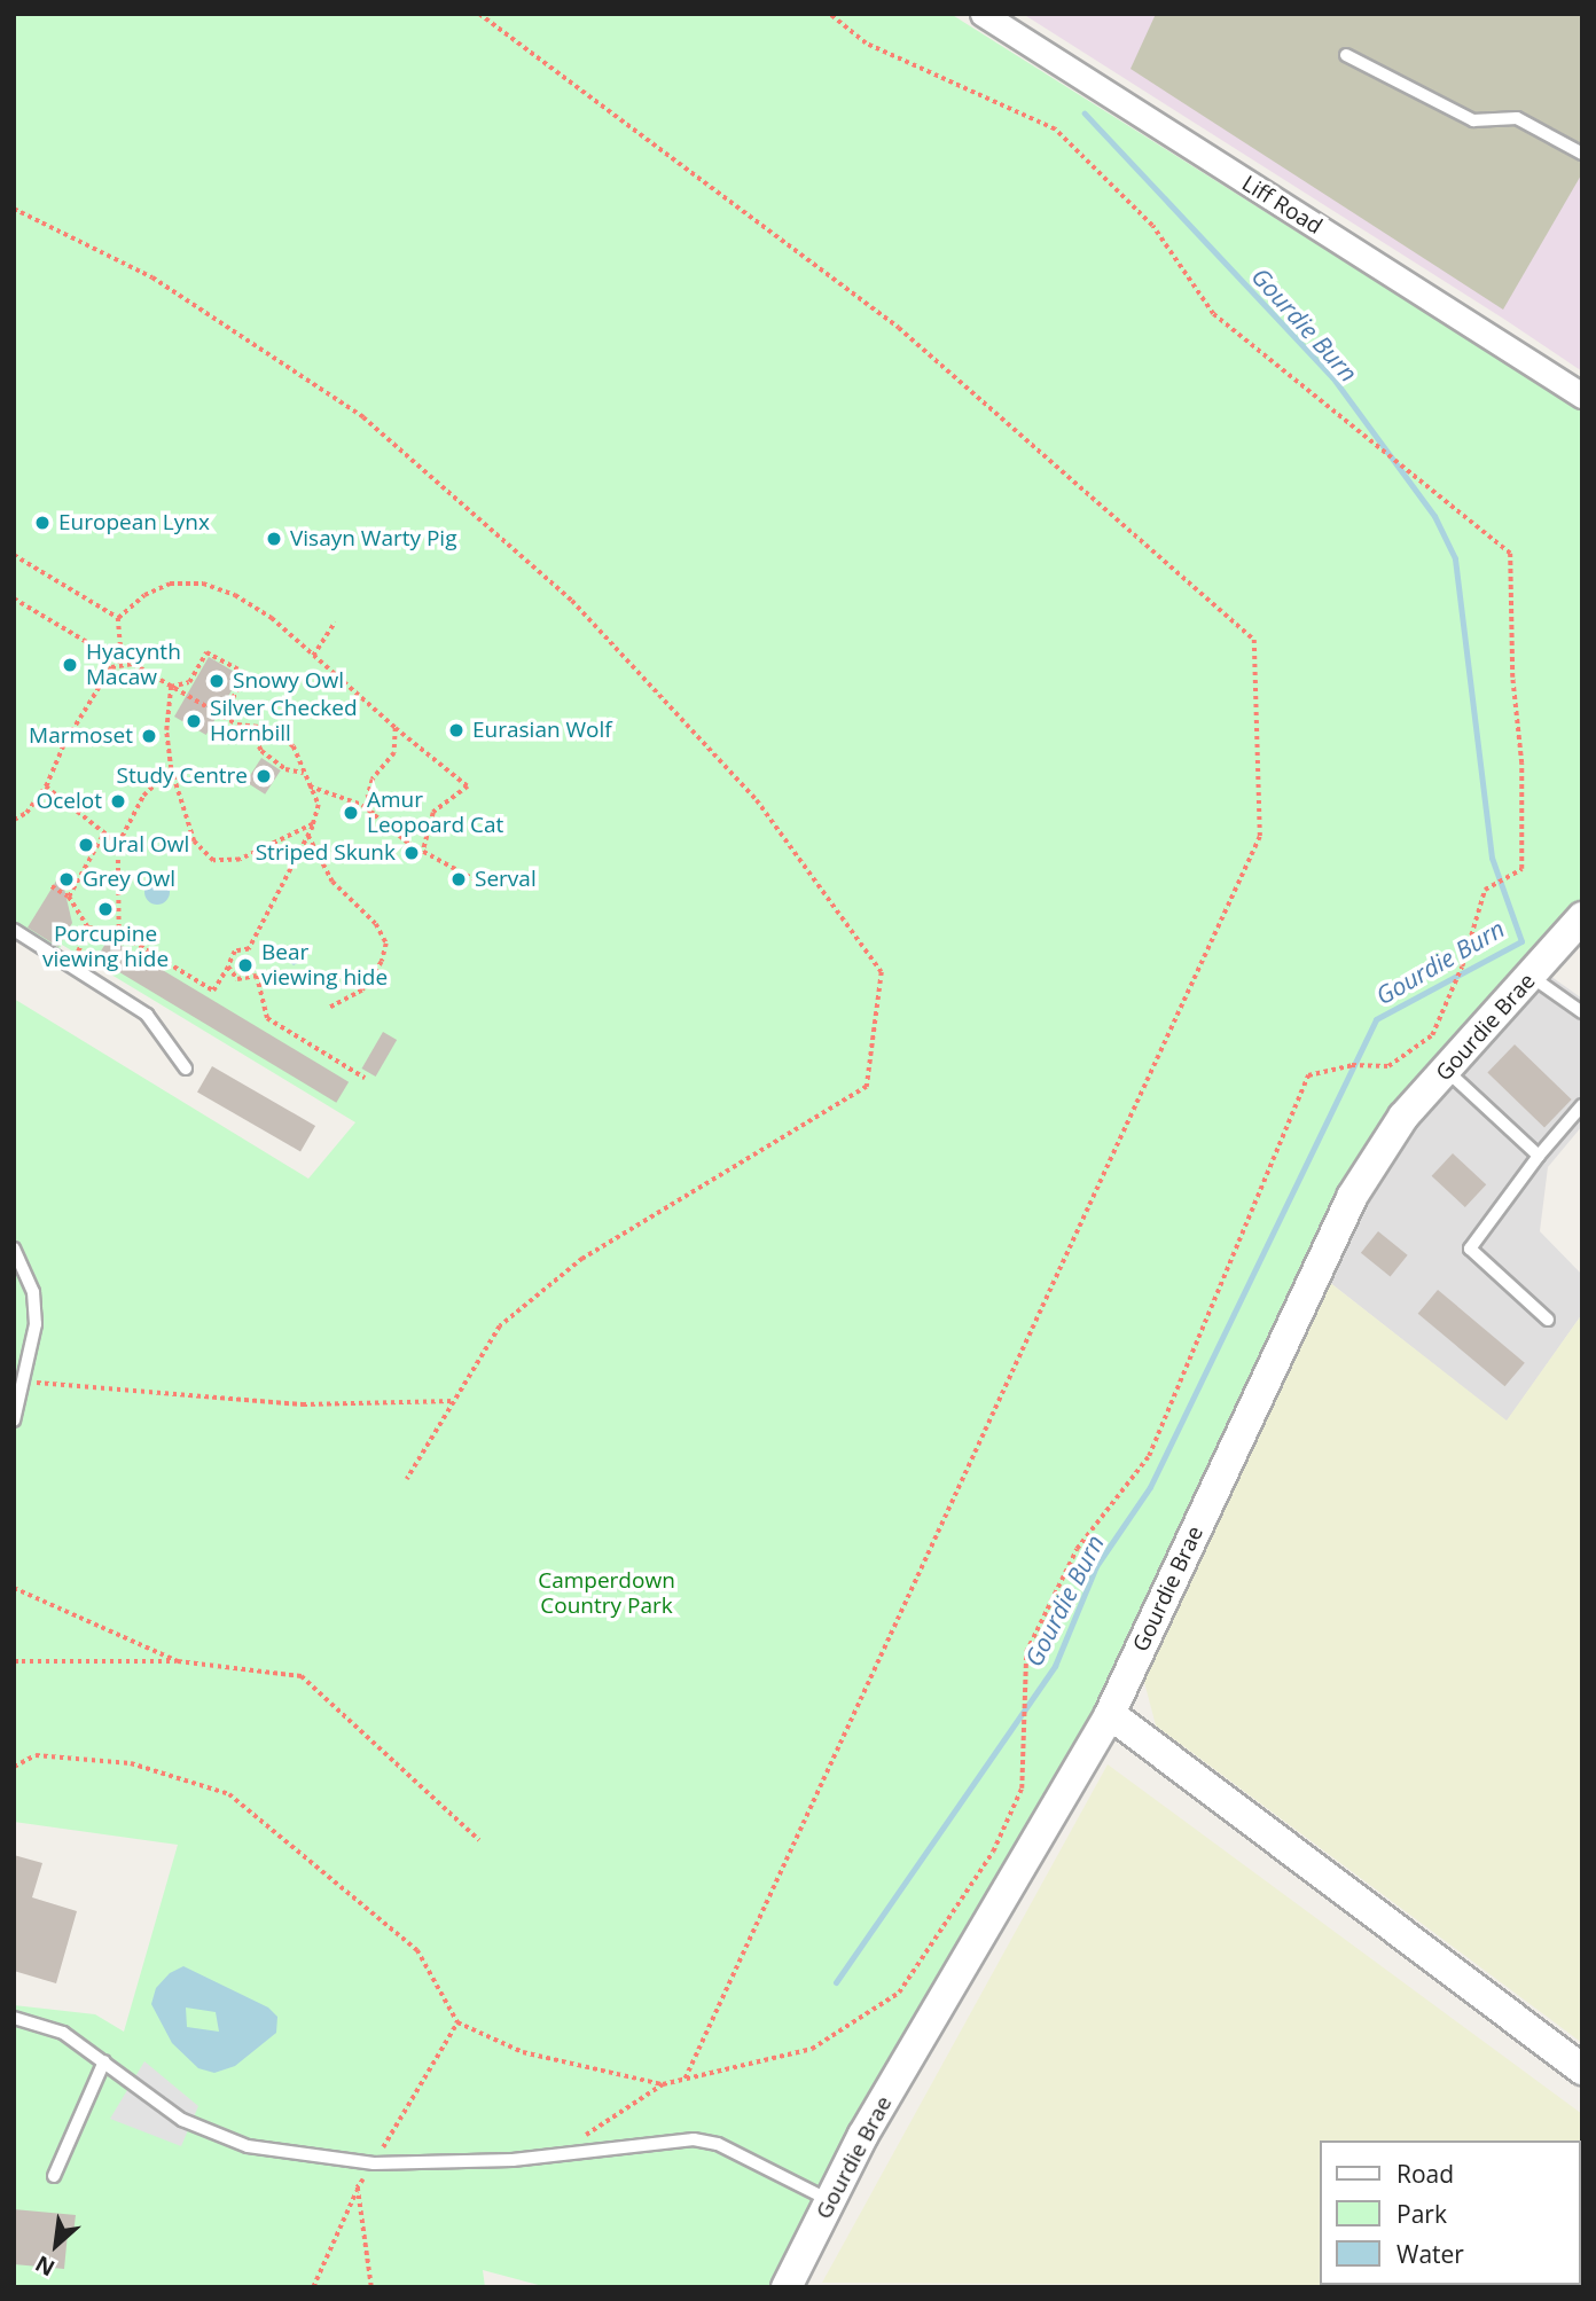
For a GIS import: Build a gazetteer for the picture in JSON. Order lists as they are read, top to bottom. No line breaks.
{"streets":{"street":["Liff Road","Gourdie Brae"]},"water":["Gourdie Burn"],"parks":["Camperdown Country Park"],"places":["European Lynx","Visayn Warty Pig","Hyacynth Macaw","Snowy Owl","Silver Checked Hornbill","Eurasian Wolf","Marmoset","Study Centre","Ocelot","Amur Leopoard Cat","Ural Owl","Striped Skunk","Grey Owl","Serval","Porcupine viewing hide","Bear viewing hide"],"legend":["Road","Park","Water"],"north":"bottom left"}
